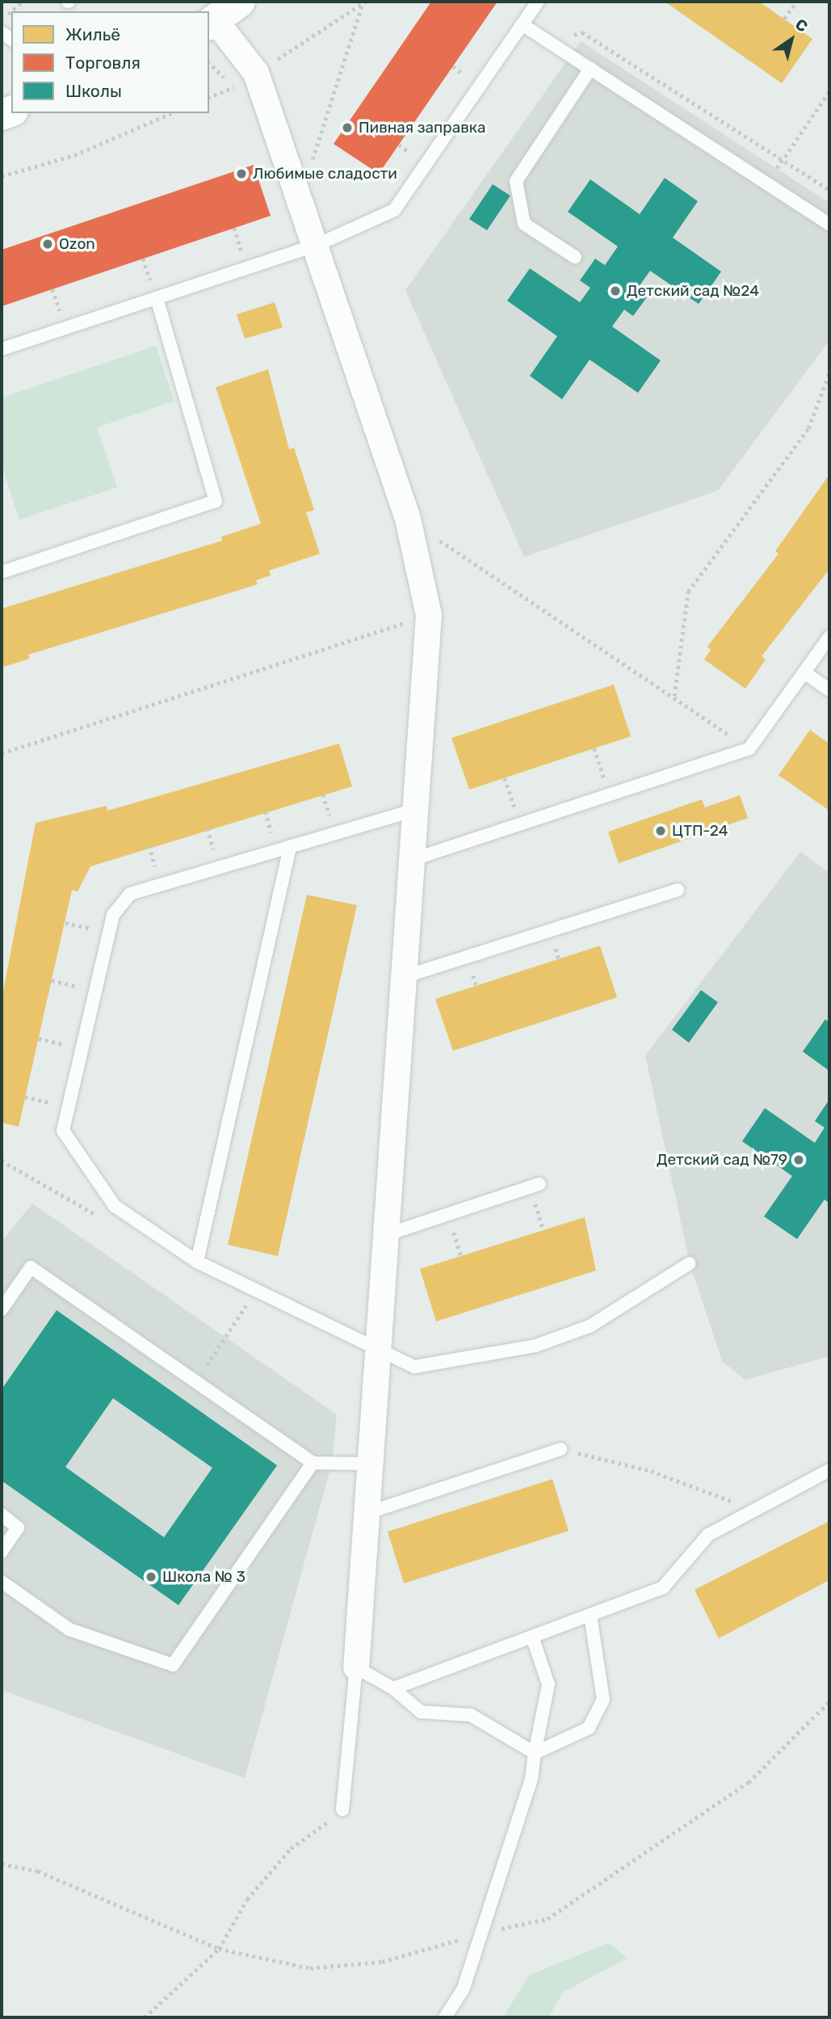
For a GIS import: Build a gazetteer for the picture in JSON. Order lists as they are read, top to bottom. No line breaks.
{"places":["Пивная заправка","Любимые сладости","Ozon","Детский сад №24","ЦТП-24","Детский сад №79","Школа № 3"],"legend":["Жильё","Торговля","Школы"],"north":"top right"}
